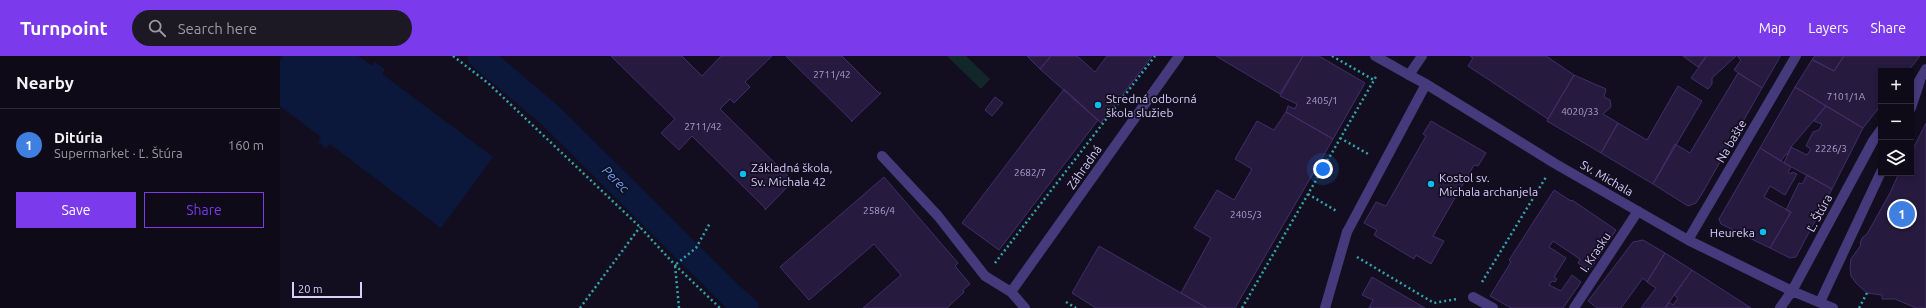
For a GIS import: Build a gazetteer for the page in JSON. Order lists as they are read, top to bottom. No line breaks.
{"streets":{"street":["Na bašte","Záhradná","Sv. Michala","Ľ. Štúra","I. Krasku"]},"crossings":[["Na bašte","Sv. Michala"],["Sv. Michala","Ľ. Štúra"],["Sv. Michala","I. Krasku"]],"water":["Perec"],"places":["Stredná odborná škola služieb","Základná škola, Sv. Michala 42","Kostol sv. Michala archanjela","Heureka"],"house_numbers":["2711/42","7101/1A","2405/1","4020/33","2711/42","2226/3","2682/7","2586/4","2405/3"],"scale_bar":"20 m","page":{"header":"Turnpoint","search":"Search here","nav":["Map","Layers","Share"],"heading":"Nearby","map_buttons":["+","−"],"list":[{"mark":"1","name":"Ditúria","note":"Supermarket · Ľ. Štúra","value":"160 m"}],"buttons":["Save","Share"],"pins":"1","scale":"20 m"}}
